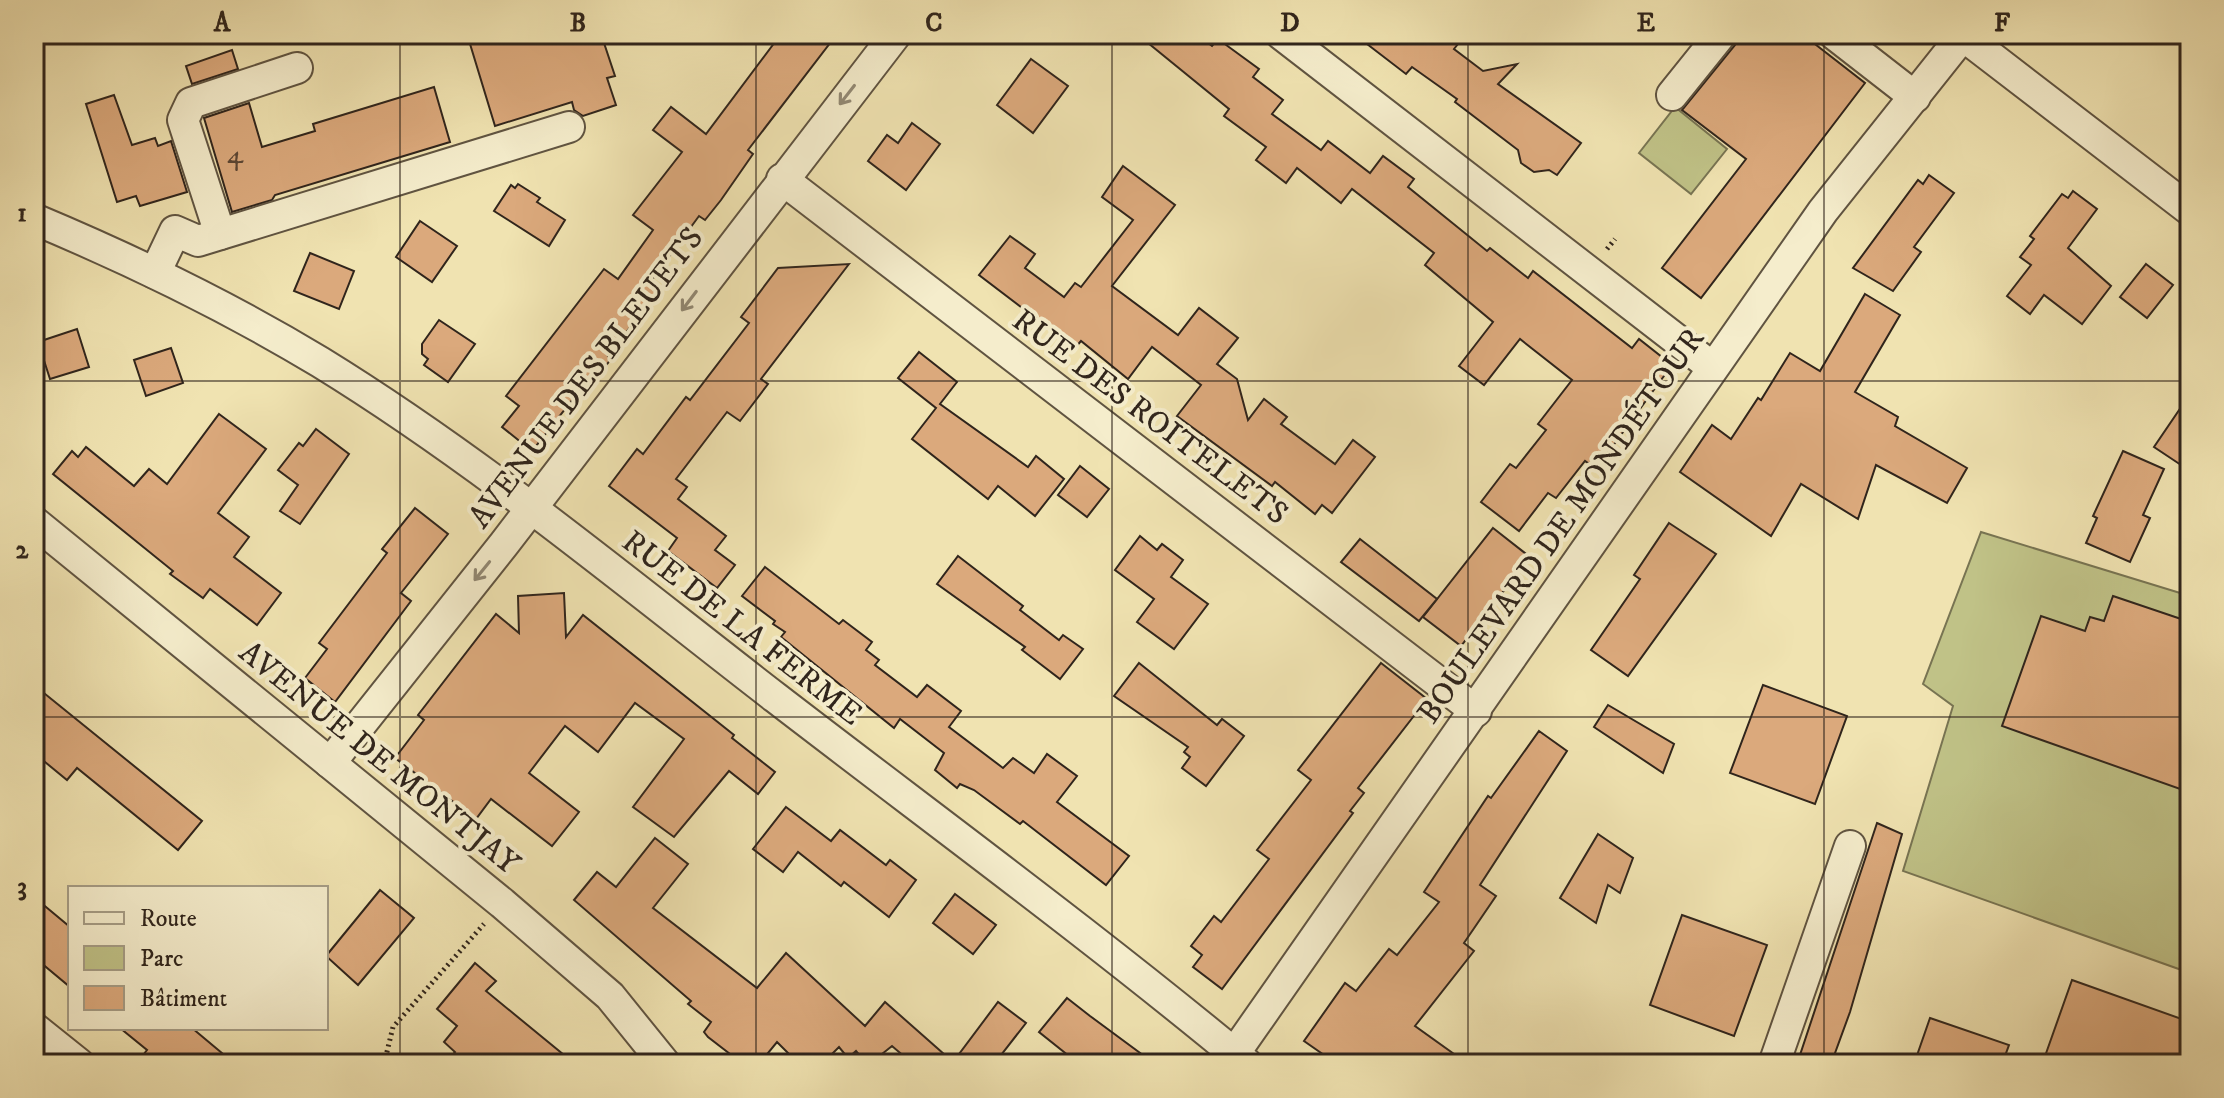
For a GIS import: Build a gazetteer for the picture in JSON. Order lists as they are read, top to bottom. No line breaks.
{"streets":{"street":["AVENUE DES BLEUETS","RUE DES ROITELETS","BOULEVARD DE MONDÉTOUR","RUE DE LA FERME","AVENUE DE MONTJAY"]},"crossings":[["AVENUE DES BLEUETS","RUE DES ROITELETS"],["AVENUE DES BLEUETS","RUE DE LA FERME"],["AVENUE DES BLEUETS","AVENUE DE MONTJAY"],["RUE DES ROITELETS","BOULEVARD DE MONDÉTOUR"],["BOULEVARD DE MONDÉTOUR","RUE DE LA FERME"]],"one_way":["AVENUE DES BLEUETS"],"house_numbers":["4"],"legend":["Route","Parc","Bâtiment"],"grid":{"columns":["A","B","C","D","E","F"],"rows":["1","2","3"]}}
